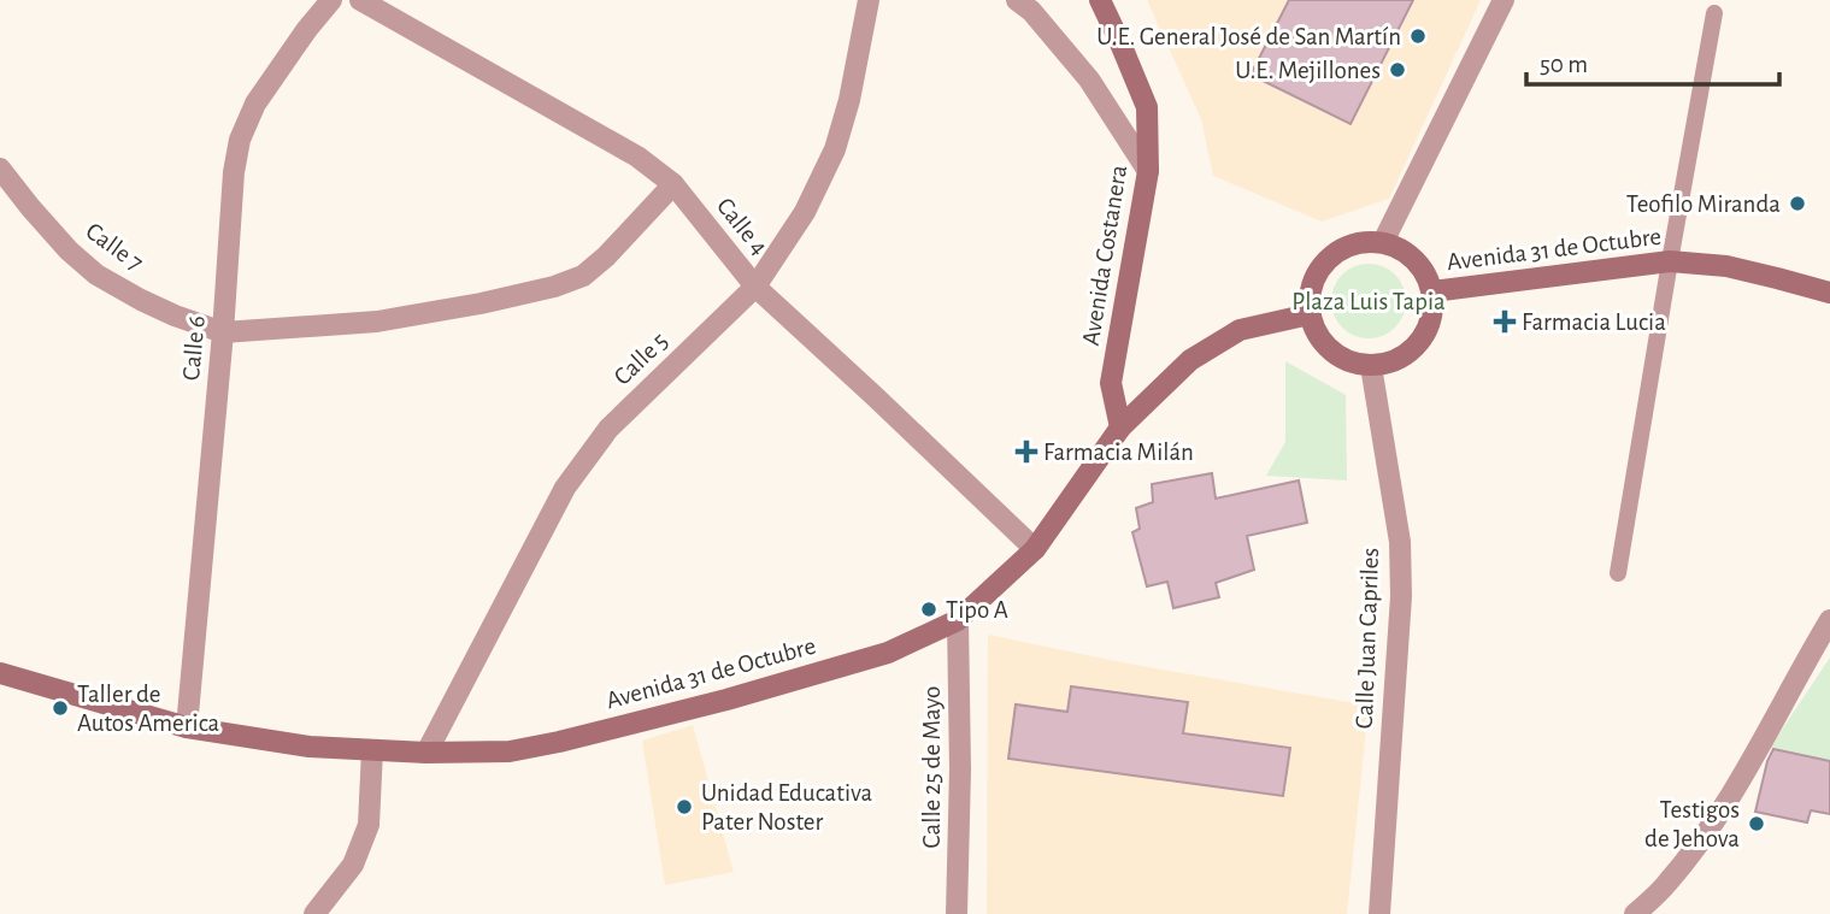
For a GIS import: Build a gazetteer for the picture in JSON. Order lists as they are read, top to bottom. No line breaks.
{"streets":{"main road":["Avenida 31 de Octubre","Avenida Costanera"],"street":["Calle 4","Calle 7","Calle 6","Calle 5","Calle Juan Capriles","Calle 25 de Mayo"]},"crossings":[["Calle 4","Avenida 31 de Octubre"],["Calle 4","Calle 5"],["Calle 7","Calle 6"],["Avenida 31 de Octubre","Avenida Costanera"],["Avenida 31 de Octubre","Calle 6"],["Avenida 31 de Octubre","Calle 5"],["Avenida 31 de Octubre","Calle Juan Capriles"],["Avenida 31 de Octubre","Calle 25 de Mayo"]],"parks":["Plaza Luis Tapia"],"places":{"other":["U.E. General José de San Martín","U.E. Mejillones","Teofilo Miranda","Tipo A","Taller de Autos America","Unidad Educativa Pater Noster","Testigos de Jehova"],"health":["Farmacia Lucia","Farmacia Milán"]},"scale_bar":"50 m"}
